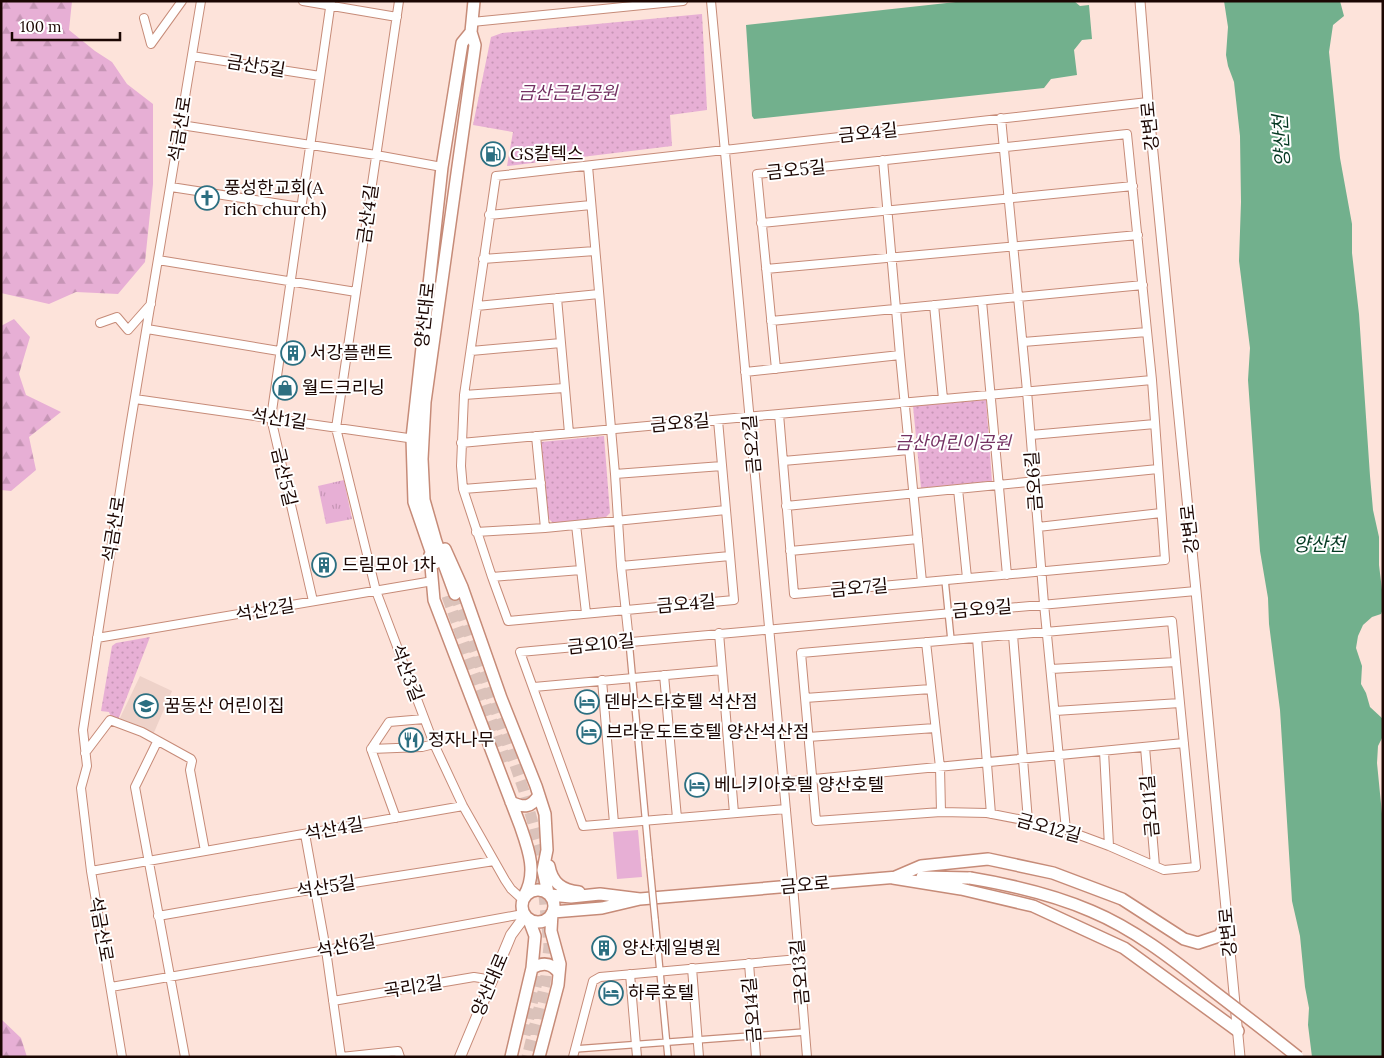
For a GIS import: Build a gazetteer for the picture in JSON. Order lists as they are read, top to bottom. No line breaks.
{"streets":{"main road":["양산대로","금오로"],"street":["금산5길","강변로","석금산로","금오4길","금오5길","금산4길","석산1길","금오8길","금오2길","금오6길","금오7길","금오9길","석산2길","금오10길","석산3길","금오11길","금오12길","석산4길","석산5길","석산6길","금오13길","곡리2길","금오14길"]},"crossings":[["금산5길","석금산로"],["금산5길","석산1길"],["금산5길","석산2길"],["강변로","금오4길"],["강변로","금오9길"],["석금산로","석산1길"],["석금산로","석산2길"],["석금산로","석산4길"],["석금산로","석산6길"],["금오4길","금오8길"],["금오4길","금오2길"],["금오5길","금오7길"],["금산4길","석산1길"],["금산4길","석산3길"],["양산대로","석산1길"],["양산대로","석산3길"],["양산대로","금오로"],["양산대로","석산6길"],["양산대로","곡리2길"],["석산1길","석산3길"],["금오8길","금오2길"],["금오2길","금오9길"],["금오2길","금오10길"],["금오2길","금오로"],["금오2길","금오13길"],["금오6길","금오7길"],["금오6길","금오9길"],["금오6길","금오12길"],["금오9길","금오10길"],["석산2길","석산3길"],["석산3길","석산4길"],["석산3길","금오로"],["석산3길","석산5길"],["석산3길","석산6길"],["금오11길","금오12길"],["금오로","석산6길"],["금오로","금오13길"],["금오13길","금오14길"]],"water":["양산천"],"parks":["금산근린공원","금산어린이공원"],"places":{"fuel station":["GS칼텍스"],"church":["풍성한교회(A rich church)"],"building":["서강플랜트","드림모아 1차","양산제일병원"],"shop":["월드크리닝"],"hotel":["덴바스타호텔 석산점","브라운도트호텔 양산석산점","베니키아호텔 양산호텔","하루호텔"],"school or university":["꿈동산 어린이집"],"restaurant":["정자나무"]},"scale_bar":"100 m"}
